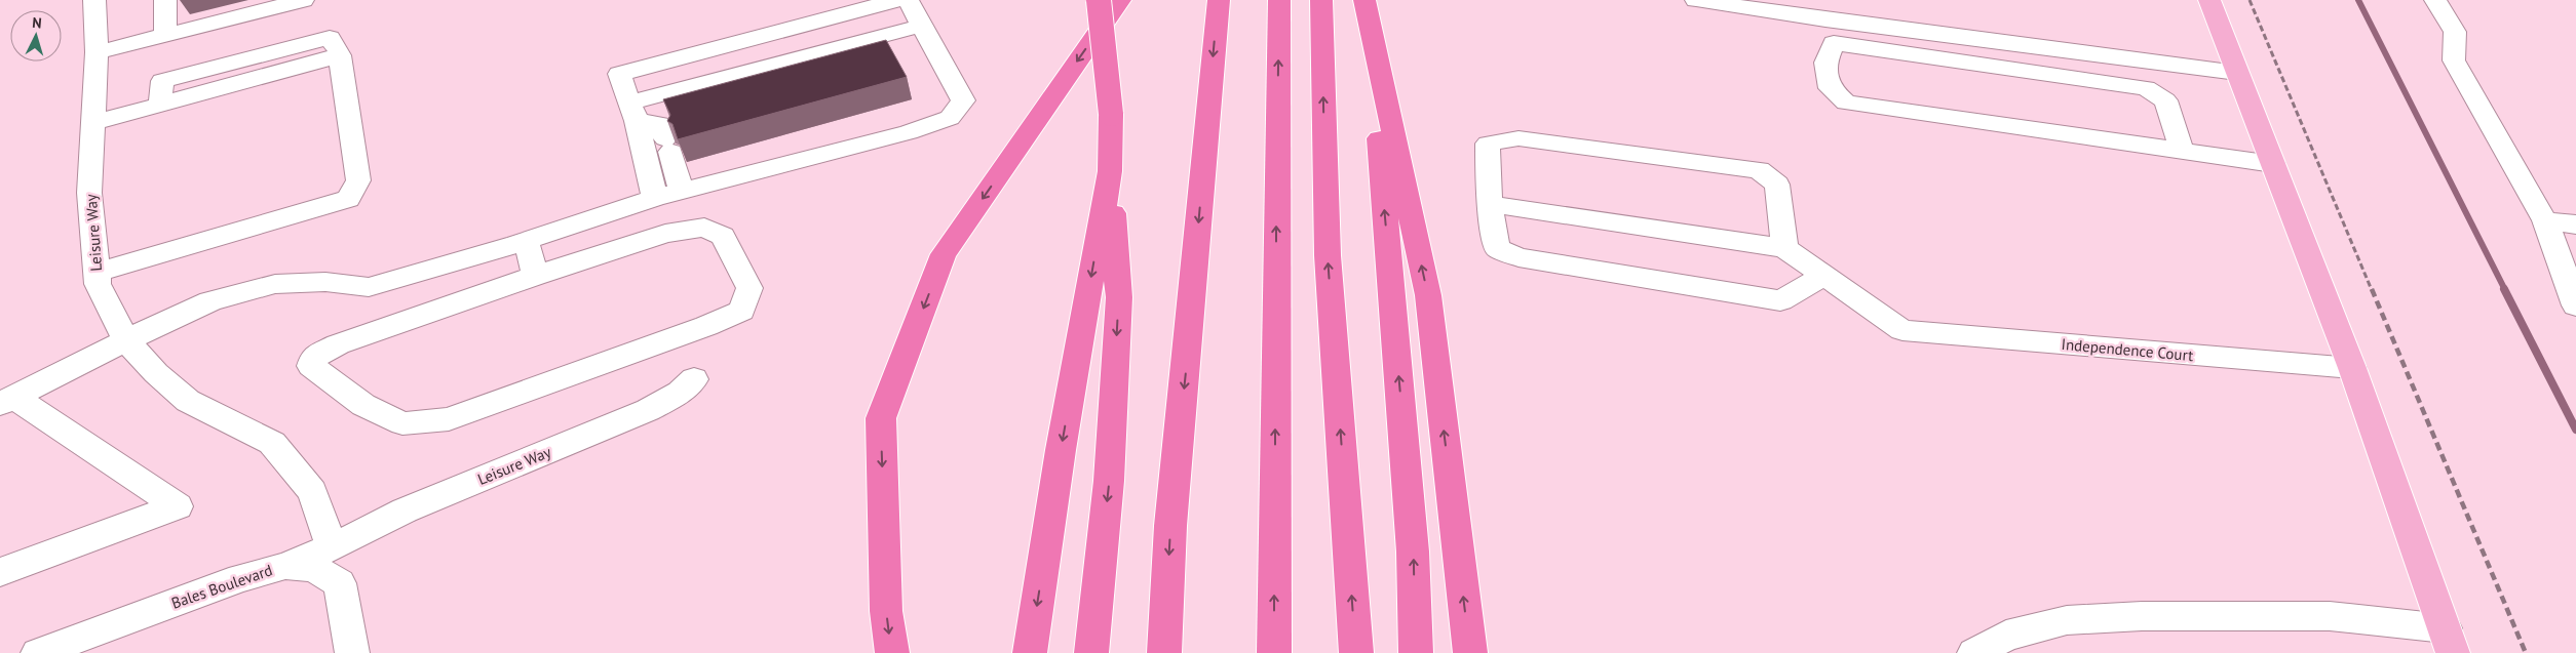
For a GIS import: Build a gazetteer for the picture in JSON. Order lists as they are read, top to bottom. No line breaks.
{"streets":{"street":["Leisure Way","Independence Court","Bales Boulevard"]},"crossings":[["Leisure Way","Bales Boulevard"]],"north":"top"}
